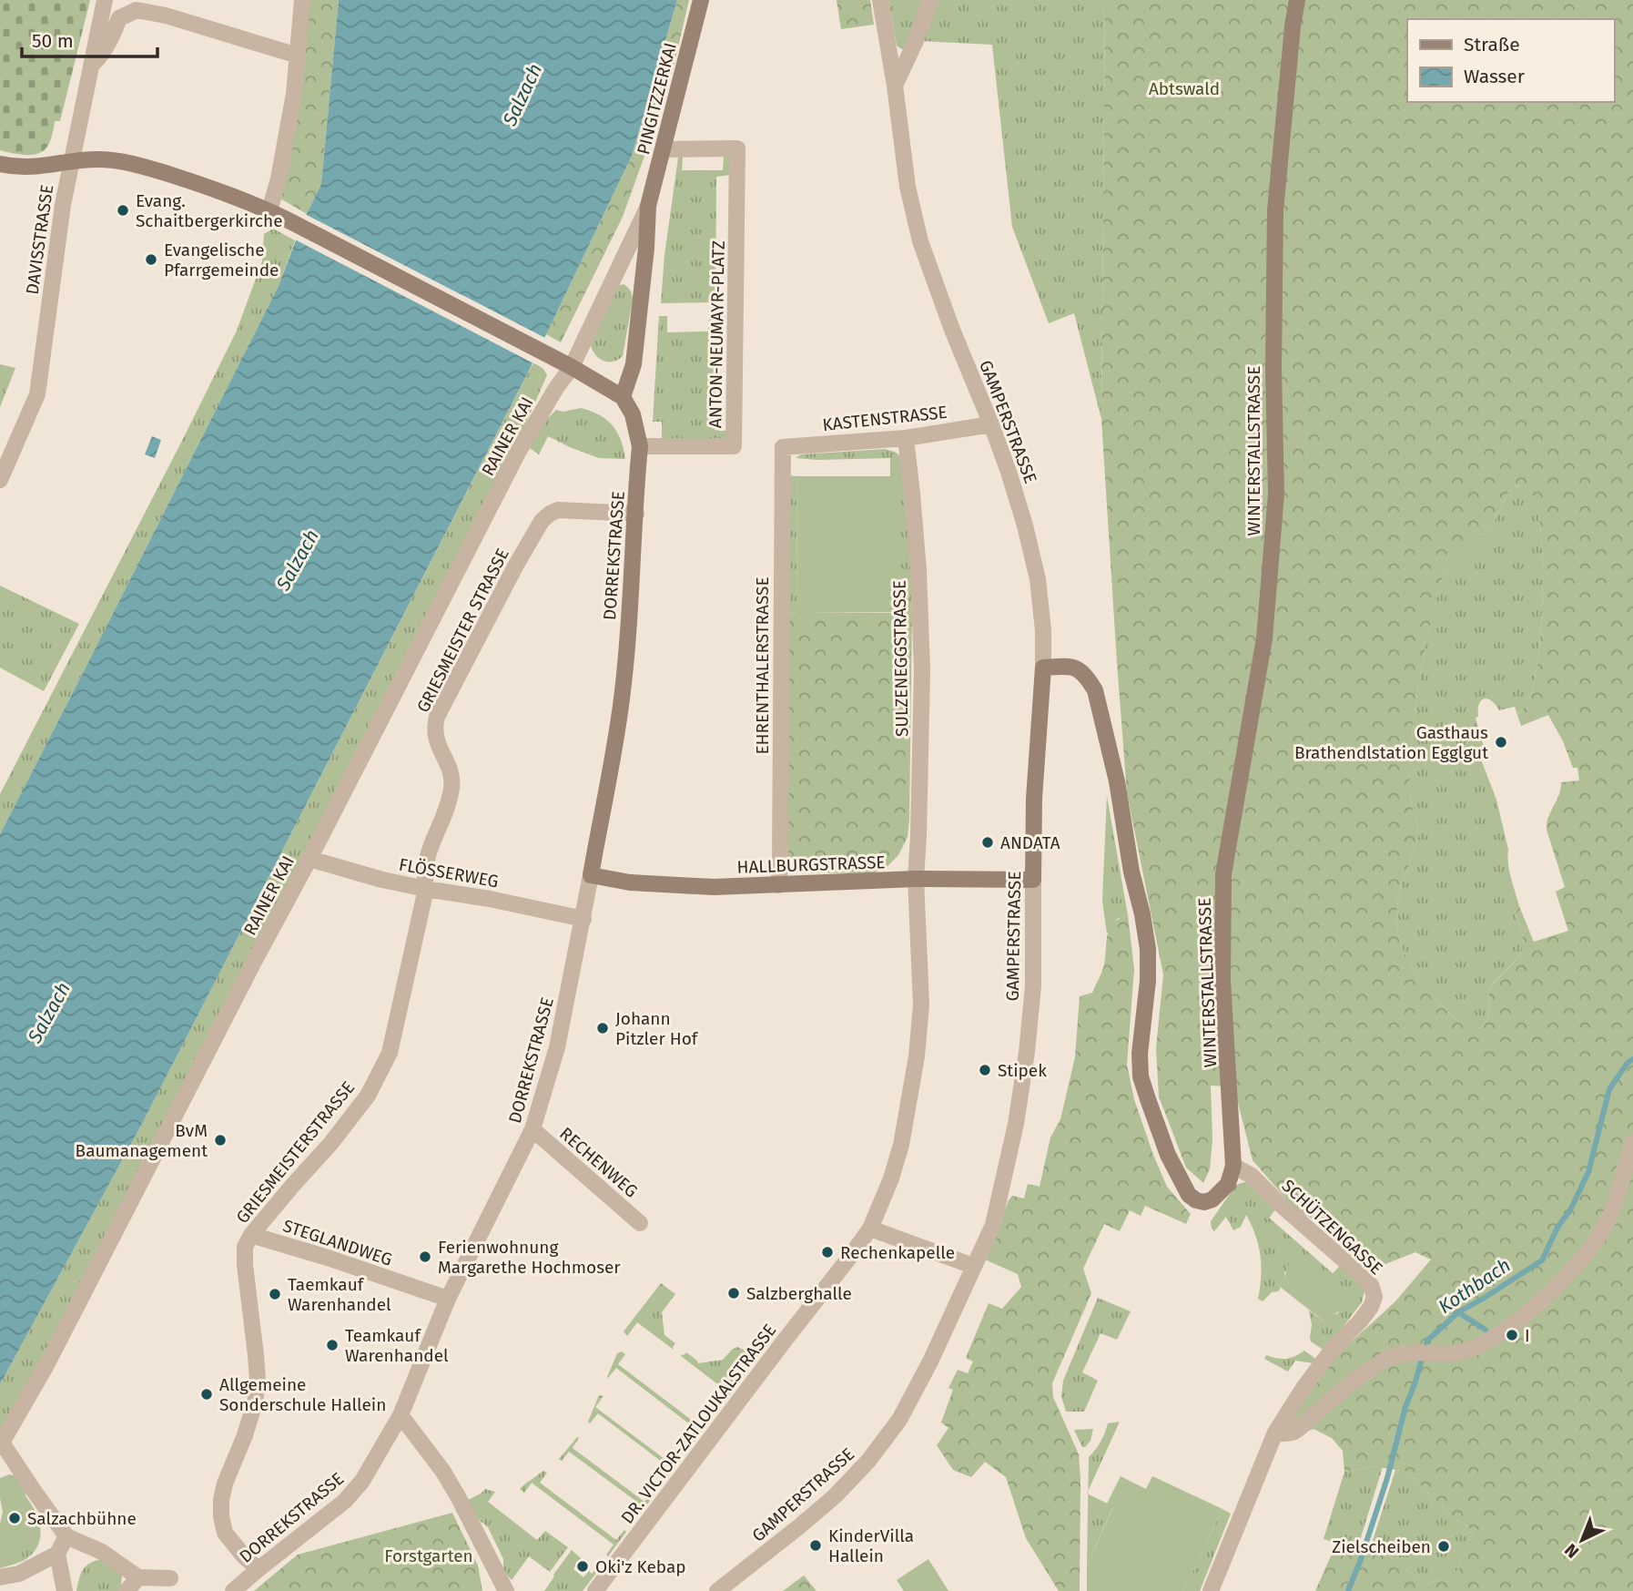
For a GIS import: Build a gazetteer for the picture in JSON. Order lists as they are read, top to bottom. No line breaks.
{"streets":{"street":["PINGITZZERKAI","DAVISSTRASSE","ANTON-NEUMAYR-PLATZ","KASTENSTRASSE","GAMPERSTRASSE","RAINER KAI","WINTERSTALLSTRASSE","DORREKSTRASSE","GRIESMEISTER STRASSE","SULZENEGGSTRASSE","EHRENTHALERSTRASSE","HALLBURGSTRASSE","FLÖSSERWEG","GRIESMEISTERSTRASSE","RECHENWEG","SCHÜTZENGASSE","STEGLANDWEG","DR. VICTOR-ZATLOUKALSTRASSE"]},"crossings":[["PINGITZZERKAI","ANTON-NEUMAYR-PLATZ"],["ANTON-NEUMAYR-PLATZ","DORREKSTRASSE"],["KASTENSTRASSE","GAMPERSTRASSE"],["KASTENSTRASSE","SULZENEGGSTRASSE"],["KASTENSTRASSE","EHRENTHALERSTRASSE"],["GAMPERSTRASSE","HALLBURGSTRASSE"],["RAINER KAI","FLÖSSERWEG"],["WINTERSTALLSTRASSE","SCHÜTZENGASSE"],["DORREKSTRASSE","GRIESMEISTER STRASSE"],["DORREKSTRASSE","HALLBURGSTRASSE"],["DORREKSTRASSE","FLÖSSERWEG"],["DORREKSTRASSE","GRIESMEISTERSTRASSE"],["DORREKSTRASSE","RECHENWEG"],["DORREKSTRASSE","STEGLANDWEG"],["GRIESMEISTER STRASSE","FLÖSSERWEG"],["GRIESMEISTER STRASSE","GRIESMEISTERSTRASSE"],["SULZENEGGSTRASSE","HALLBURGSTRASSE"],["SULZENEGGSTRASSE","DR. VICTOR-ZATLOUKALSTRASSE"],["EHRENTHALERSTRASSE","HALLBURGSTRASSE"],["HALLBURGSTRASSE","DR. VICTOR-ZATLOUKALSTRASSE"],["FLÖSSERWEG","GRIESMEISTERSTRASSE"],["GRIESMEISTERSTRASSE","STEGLANDWEG"]],"water":["Salzach","Kothbach"],"parks":["Abtswald","Forstgarten"],"places":["Evang. Schaitbergerkirche","Evangelische Pfarrgemeinde","Gasthaus Brathendlstation Egglgut","ANDATA","Johann Pitzler Hof","Stipek","BvM Baumanagement","Rechenkapelle","Ferienwohnung Margarethe Hochmoser","Salzberghalle","Taemkauf Warenhandel","I","Teamkauf Warenhandel","Allgemeine Sonderschule Hallein","Salzachbühne","KinderVilla Hallein","Zielscheiben","Oki'z Kebap"],"legend":["Straße","Wasser"],"scale_bar":"50 m","north":"bottom left"}
